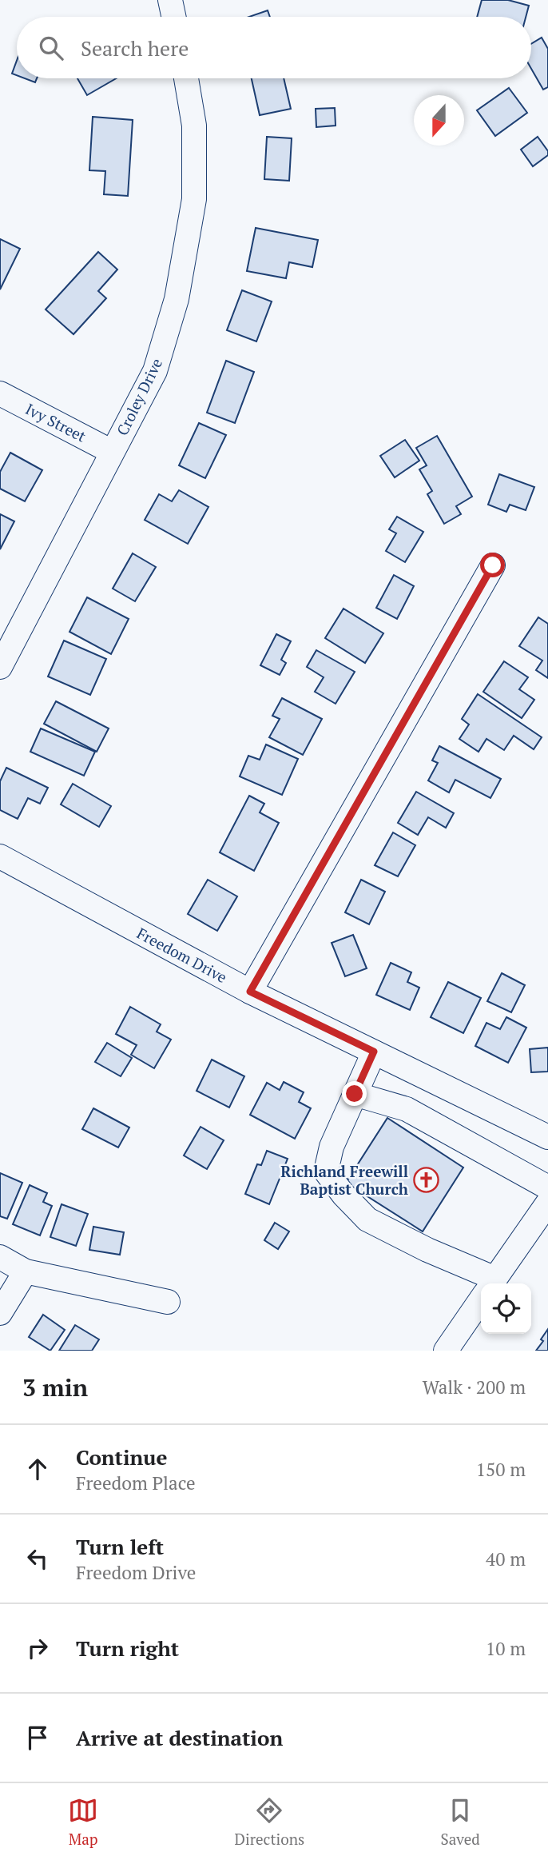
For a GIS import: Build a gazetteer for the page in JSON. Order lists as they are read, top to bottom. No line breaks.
{"streets":{"street":["Croley Drive","Ivy Street","Freedom Drive"]},"crossings":[["Croley Drive","Ivy Street"]],"places":{"church":["Richland Freewill Baptist Church"]},"north":"bottom","page":{"search":"Search here","heading":["3 min","Walk · 200 m"],"list":[["Continue","Freedom Place","150 m"],["Turn left","Freedom Drive","40 m"],["Turn right","10 m"],"Arrive at destination"],"nav":["Map","Directions","Saved"]}}
